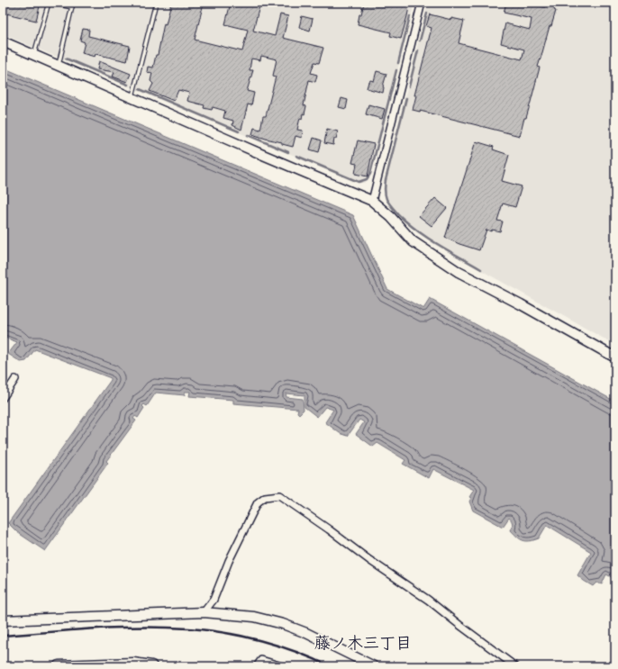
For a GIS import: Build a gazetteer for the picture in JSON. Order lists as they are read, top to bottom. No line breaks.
{"districts":["藤ノ木三丁目"]}
